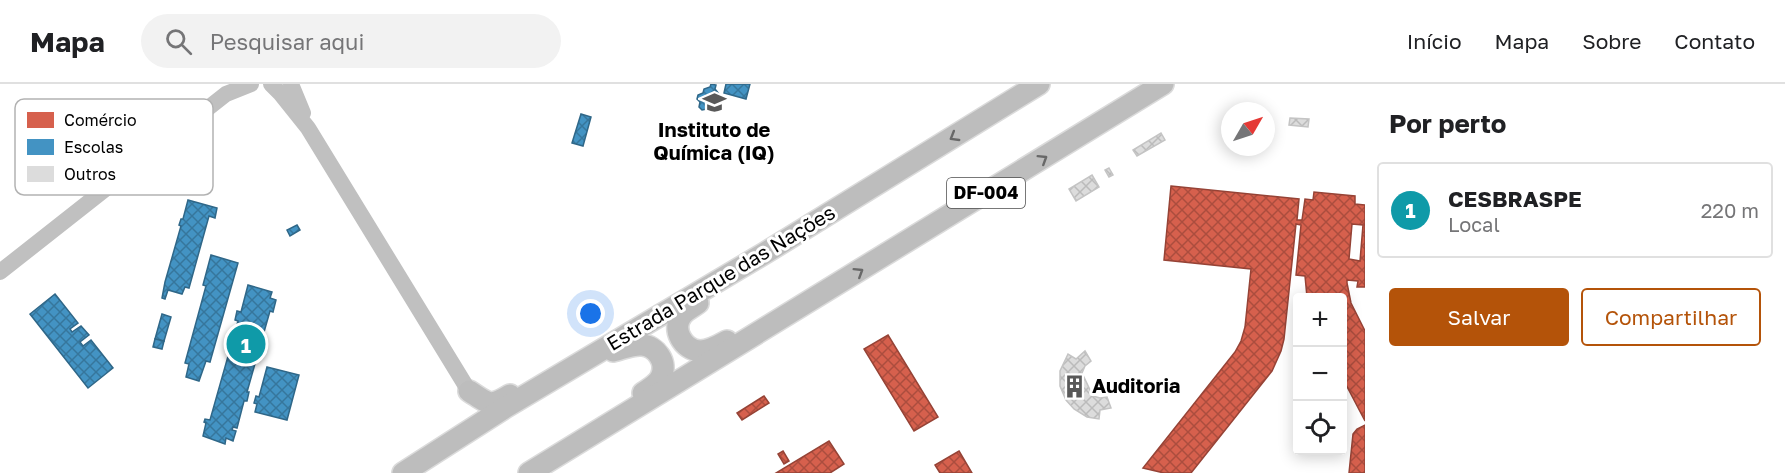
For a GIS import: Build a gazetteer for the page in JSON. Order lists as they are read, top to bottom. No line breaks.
{"streets":{"highway":["DF-004","Estrada Parque das Nações"]},"places":{"school or university":["Instituto de Química (IQ)"],"building":["Auditoria"]},"legend":["Comércio","Escolas","Outros"],"north":"top right","page":{"header":"Mapa","search":"Pesquisar aqui","nav":["Início","Mapa","Sobre","Contato"],"heading":"Por perto","list":[{"mark":"1","name":"CESBRASPE","note":"Local","value":"220 m"}],"buttons":["Salvar","Compartilhar"],"map_buttons":["+","−"],"pins":"1"}}
